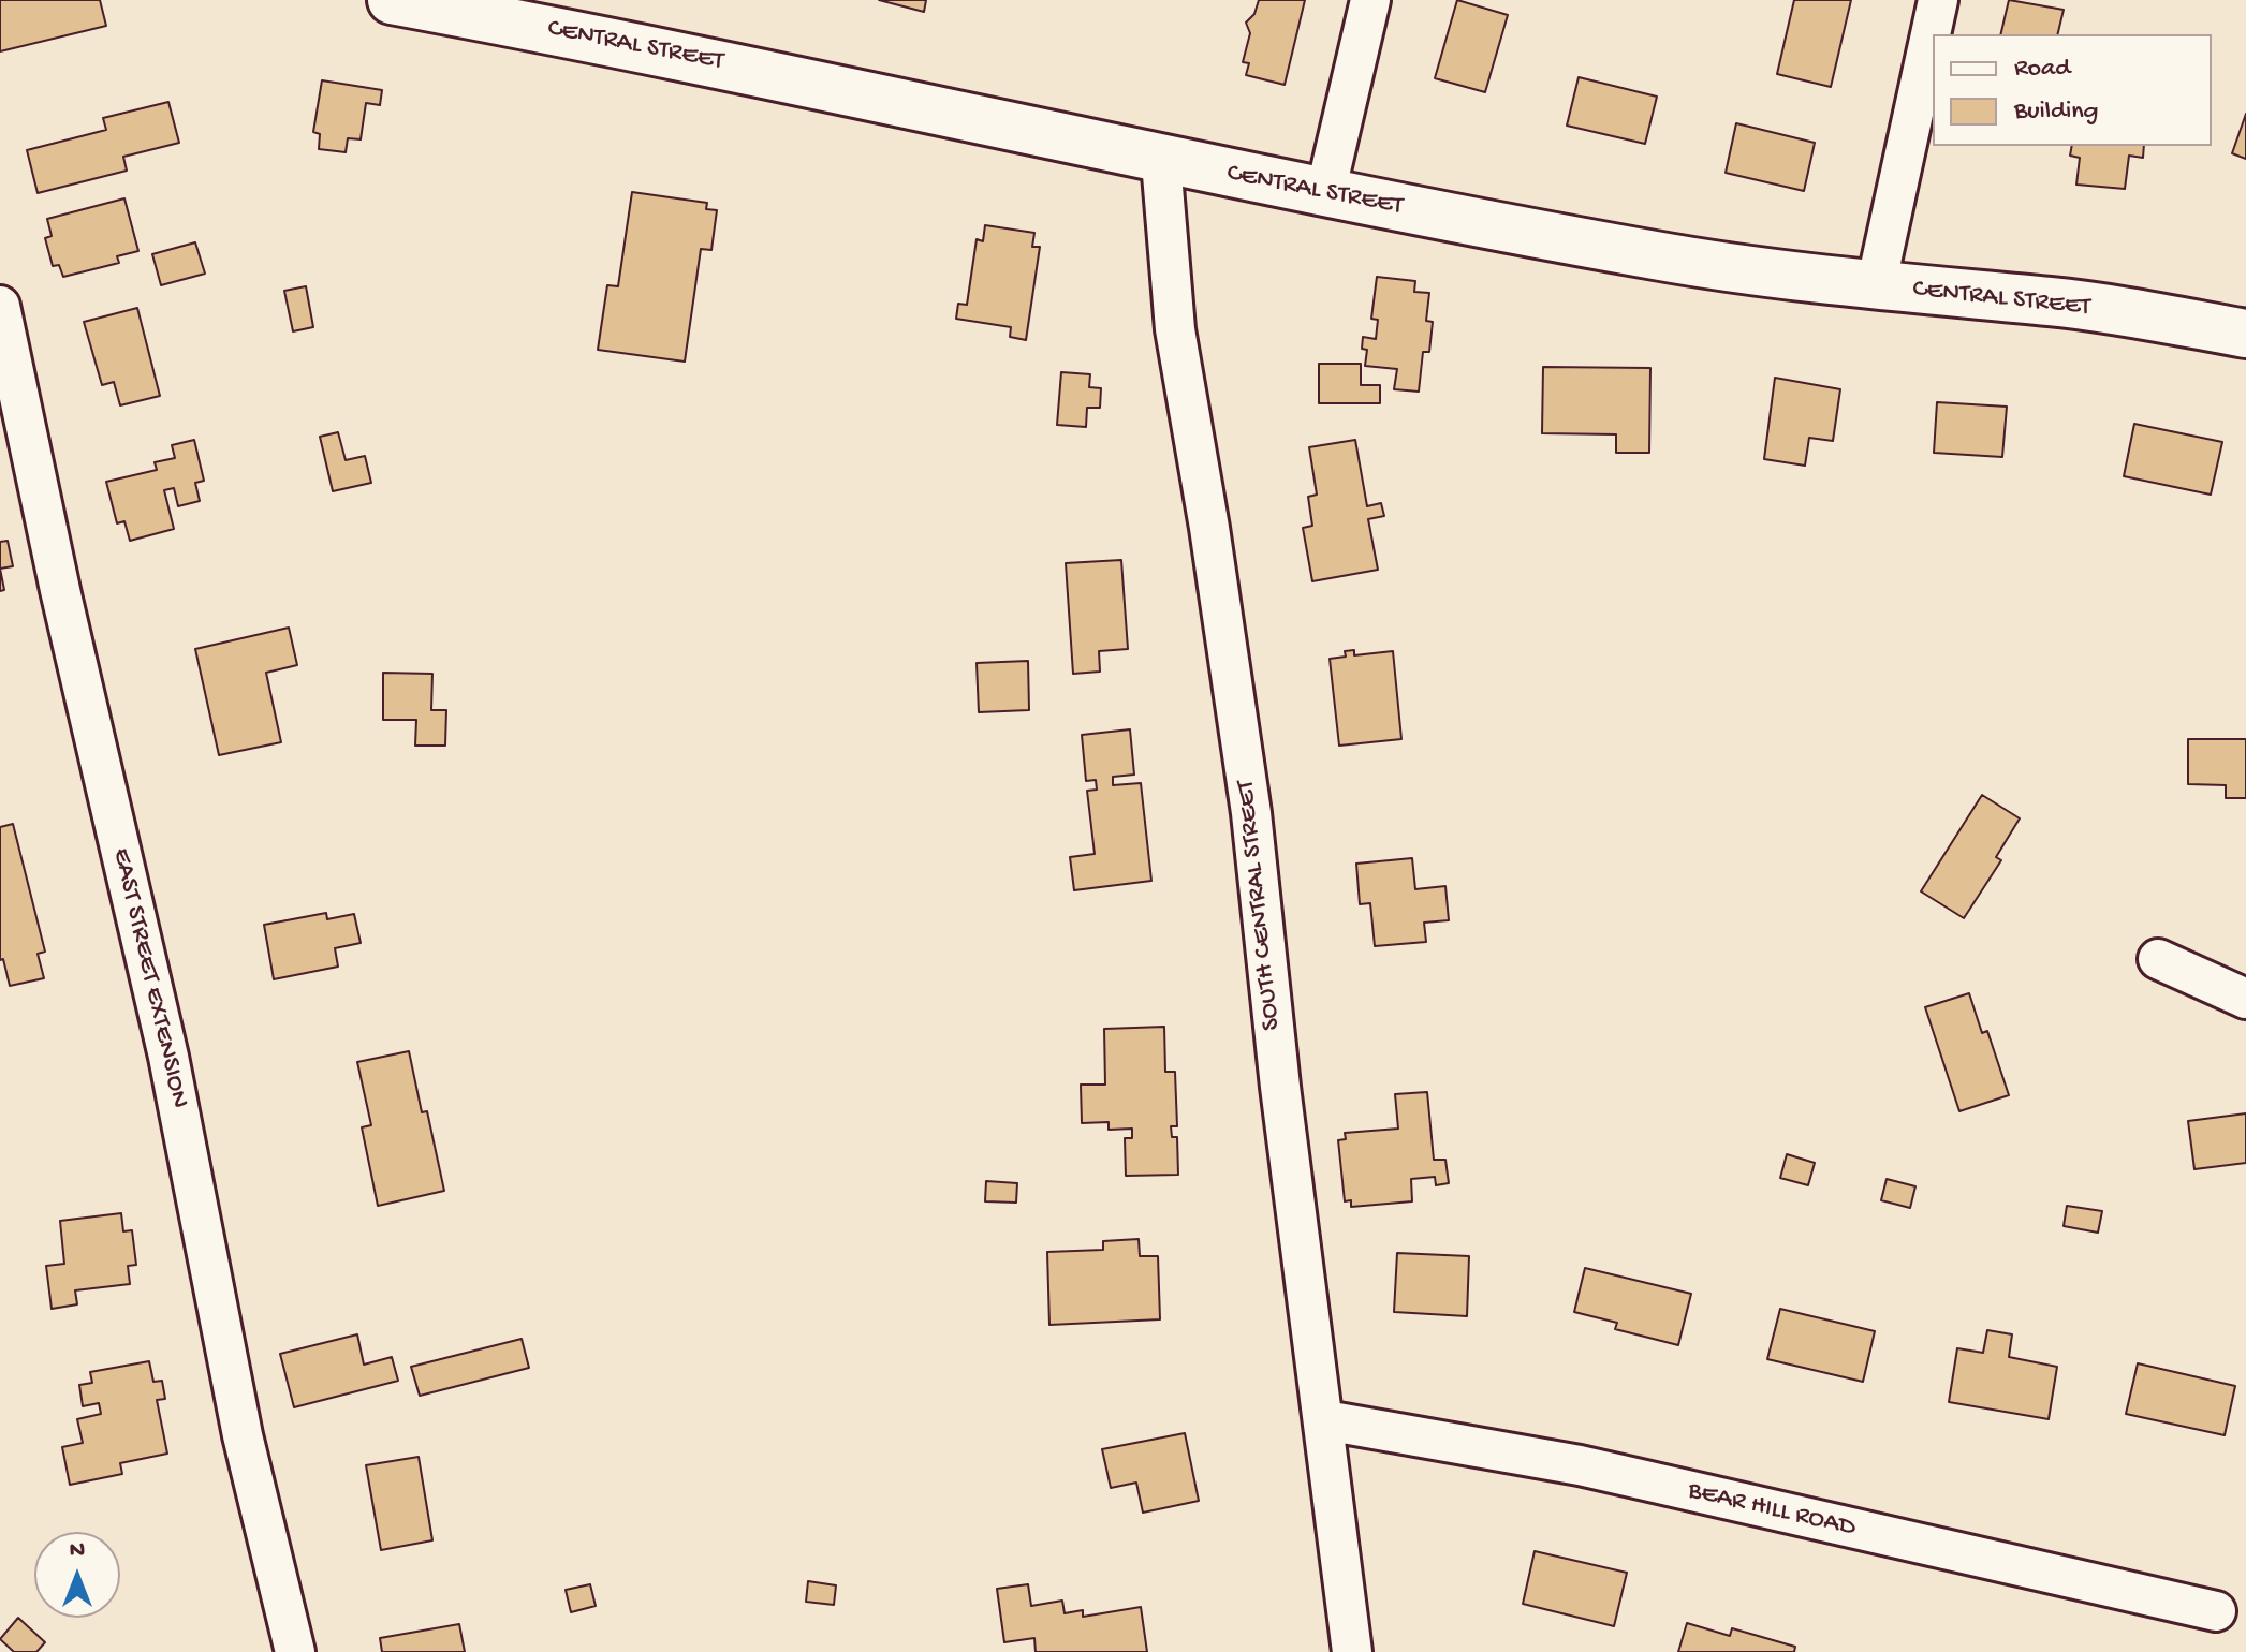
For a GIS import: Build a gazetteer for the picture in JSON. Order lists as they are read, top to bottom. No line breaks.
{"streets":{"street":["CENTRAL STREET","SOUTH CENTRAL STREET","EAST STREET EXTENSION","BEAR HILL ROAD"]},"crossings":[["CENTRAL STREET","SOUTH CENTRAL STREET"],["SOUTH CENTRAL STREET","BEAR HILL ROAD"]],"legend":["Road","Building"],"north":"top"}
